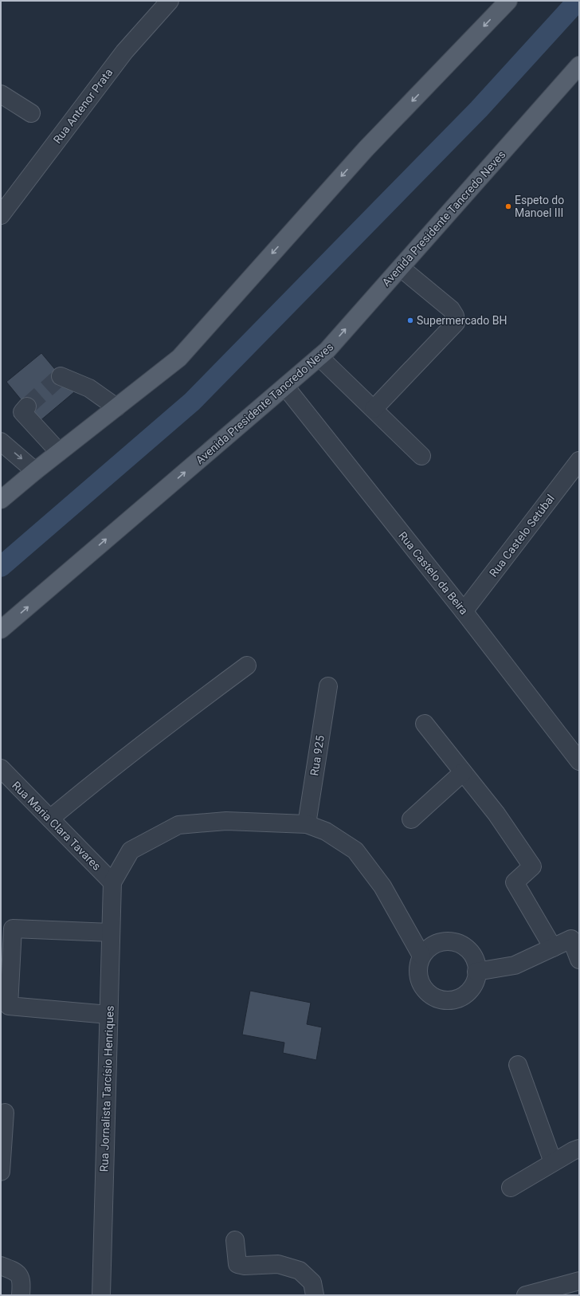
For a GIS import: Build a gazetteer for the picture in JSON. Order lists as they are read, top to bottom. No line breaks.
{"streets":{"main road":["Avenida Presidente Tancredo Neves"],"street":["Rua Antenor Prata","Rua Castelo Setúbal","Rua Castelo da Beira","Rua 925","Rua Maria Clara Tavares","Rua Jornalista Tarcísio Henriques"]},"crossings":[["Avenida Presidente Tancredo Neves","Rua Castelo da Beira"],["Rua Castelo Setúbal","Rua Castelo da Beira"],["Rua Maria Clara Tavares","Rua Jornalista Tarcísio Henriques"]],"places":["Espeto do Manoel III","Supermercado BH"]}
